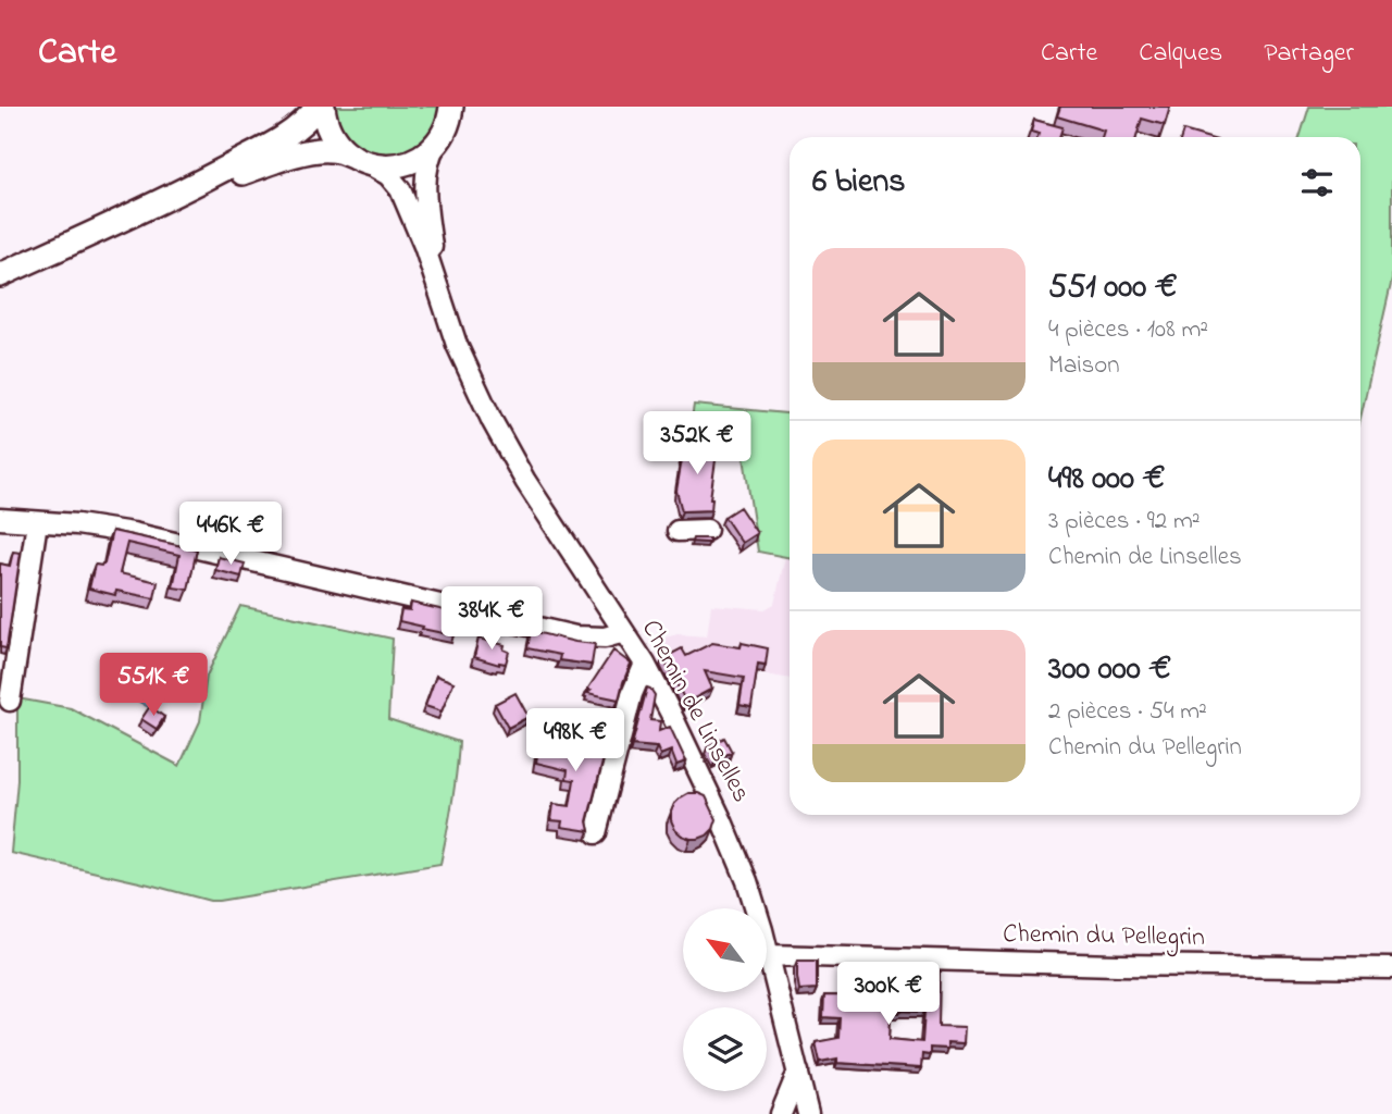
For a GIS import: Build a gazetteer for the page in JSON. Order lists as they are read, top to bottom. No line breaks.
{"streets":{"street":["Chemin de Linselles","Chemin du Pellegrin"]},"crossings":[["Chemin de Linselles","Chemin du Pellegrin"]],"north":"top left","page":{"header":"Carte","nav":["Carte","Calques","Partager"],"heading":"6 biens","list":[{"name":"551 000 €","note":"4 pièces · 108 m² · Maison"},{"name":"498 000 €","note":"3 pièces · 92 m² · Chemin de Linselles"},{"name":"300 000 €","note":"2 pièces · 54 m² · Chemin du Pellegrin"}],"price":["352K €","446K €","384K €","551K €","498K €","300K €"]}}
